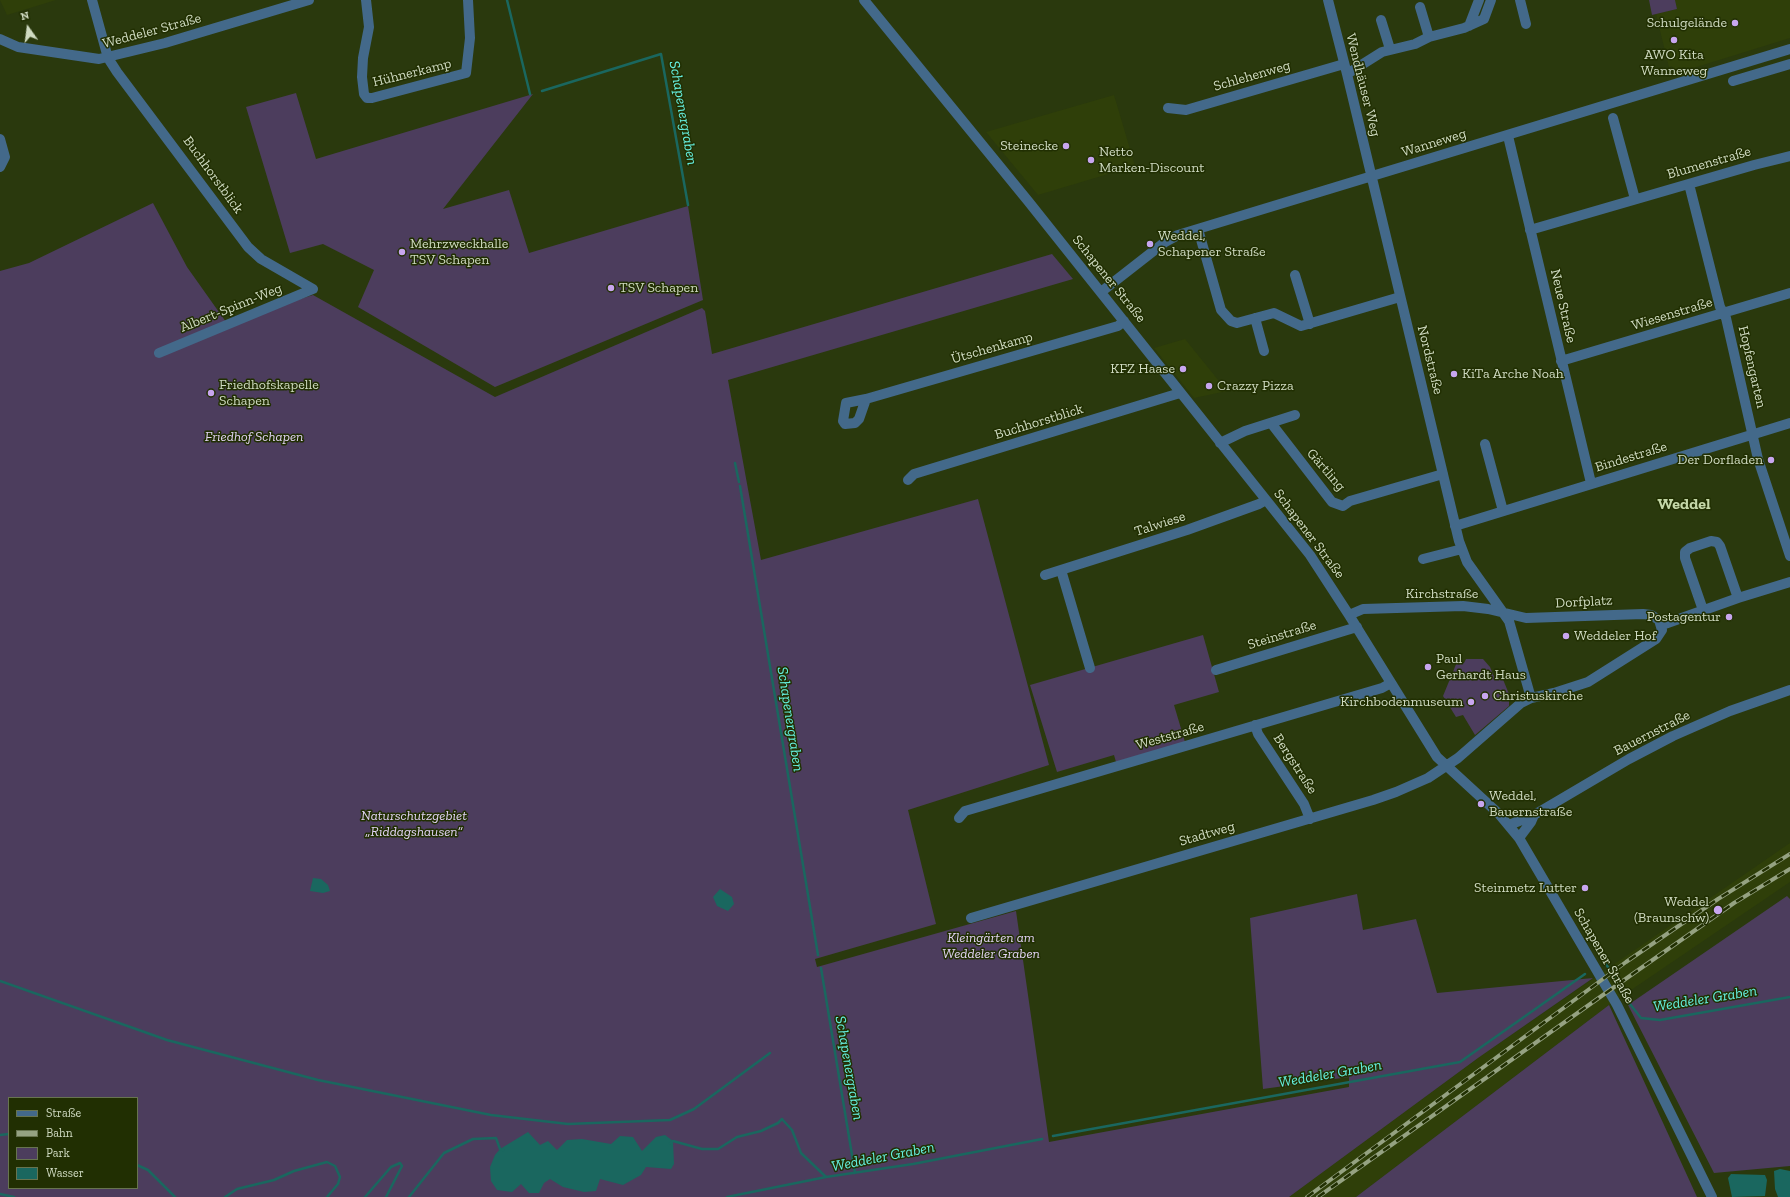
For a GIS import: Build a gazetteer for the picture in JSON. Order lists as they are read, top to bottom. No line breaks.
{"streets":{"street":["Weddeler Straße","Hühnerkamp","Schlehenweg","Wendhäuser Weg","Wanneweg","Blumenstraße","Buchhorstblick","Schapener Straße","Neue Straße","Albert-Spinn-Weg","Wiesenstraße","Ütschenkamp","Nordstraße","Hopfengarten","Bindestraße","Gärtling","Talwiese","Kirchstraße","Dorfplatz","Steinstraße","Bauernstraße","Weststraße","Bergstraße","Stadtweg"]},"crossings":[["Weddeler Straße","Buchhorstblick"],["Schlehenweg","Wendhäuser Weg"],["Wendhäuser Weg","Wanneweg"],["Wendhäuser Weg","Nordstraße"],["Wanneweg","Schapener Straße"],["Wanneweg","Neue Straße"],["Wanneweg","Nordstraße"],["Blumenstraße","Neue Straße"],["Blumenstraße","Hopfengarten"],["Buchhorstblick","Schapener Straße"],["Buchhorstblick","Albert-Spinn-Weg"],["Schapener Straße","Ütschenkamp"],["Schapener Straße","Talwiese"],["Schapener Straße","Kirchstraße"],["Schapener Straße","Steinstraße"],["Schapener Straße","Bauernstraße"],["Schapener Straße","Weststraße"],["Schapener Straße","Stadtweg"],["Neue Straße","Wiesenstraße"],["Neue Straße","Bindestraße"],["Wiesenstraße","Hopfengarten"],["Nordstraße","Bindestraße"],["Nordstraße","Gärtling"],["Nordstraße","Kirchstraße"],["Nordstraße","Dorfplatz"],["Hopfengarten","Bindestraße"],["Kirchstraße","Dorfplatz"],["Weststraße","Bergstraße"],["Bergstraße","Stadtweg"]],"districts":["Weddel"],"water":["Schapenergraben","Weddeler Graben"],"parks":["Friedhof Schapen","Naturschutzgebiet „Riddagshausen“","Kleingärten am Weddeler Graben"],"places":["Schulgelände","AWO Kita Wanneweg","Steinecke","Netto Marken-Discount","Weddel, Schapener Straße","Mehrzweckhalle TSV Schapen","TSV Schapen","KFZ Haase","KiTa Arche Noah","Crazzy Pizza","Friedhofskapelle Schapen","Der Dorfladen","Postagentur","Weddeler Hof","Paul Gerhardt Haus","Christuskirche","Kirchbodenmuseum","Weddel, Bauernstraße","Steinmetz Lutter","Weddel (Braunschw)"],"legend":["Straße","Bahn","Park","Wasser"],"north":"top"}
